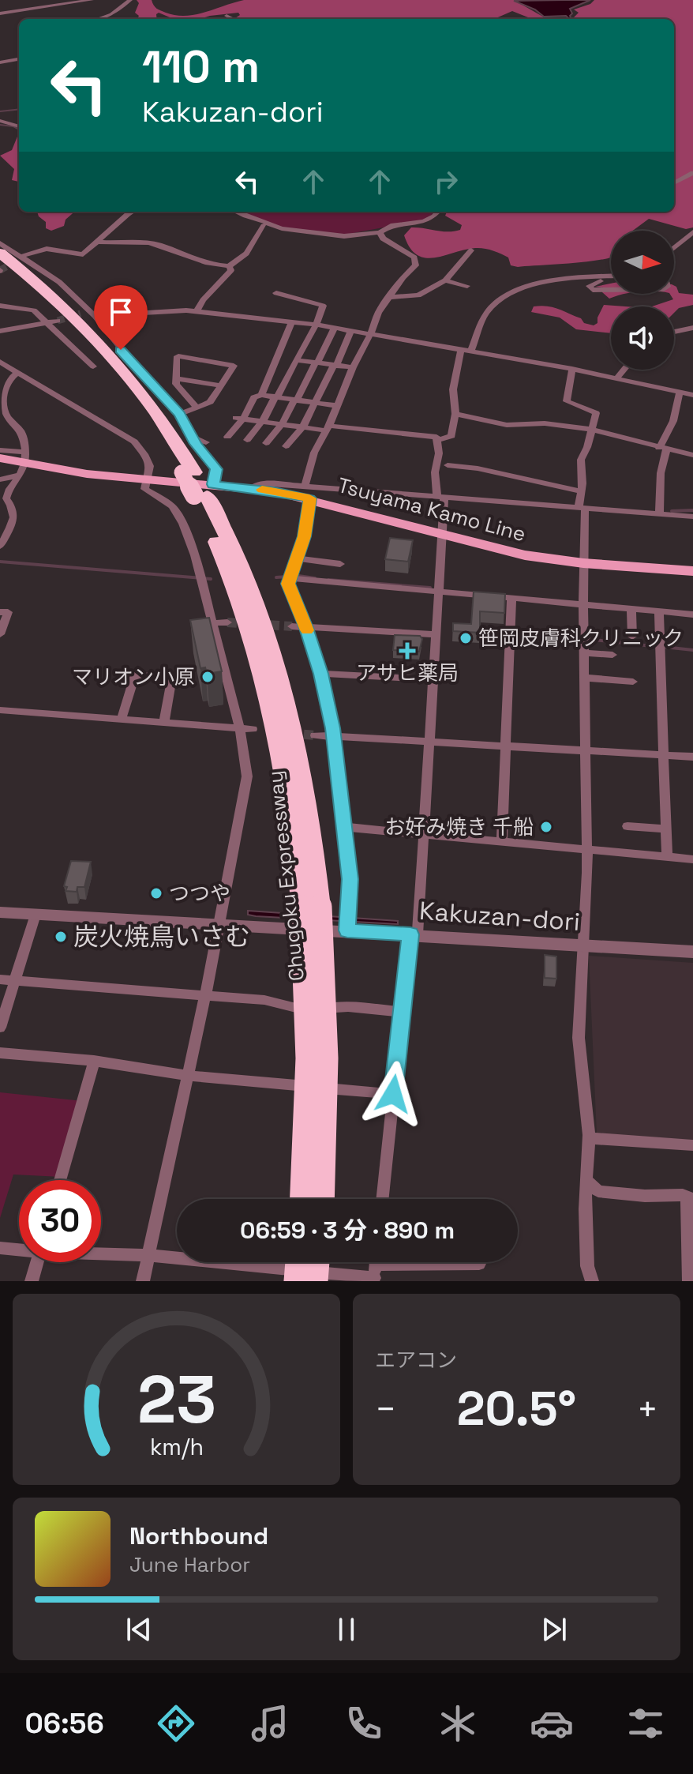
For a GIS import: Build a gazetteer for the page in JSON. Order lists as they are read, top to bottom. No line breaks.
{"streets":{"highway":["Chugoku Expressway"],"main road":["Tsuyama Kamo Line"],"street":["Kakuzan-dori"]},"crossings":[["Tsuyama Kamo Line","Chugoku Expressway"]],"places":{"other":["笹岡皮膚科クリニック","マリオン小原","お好み焼き 千船","つつや","炭火焼鳥いさむ"],"health":["アサヒ薬局"]},"north":"right","page":{"turn":["110 m","Kakuzan-dori"],"limit":"30","trip":"06:59 · 3 分 · 890 m","tile":"エアコン","heat":["−","20.5°","+"],"song":["Northbound","June Harbor"],"tabs":"06:56","gauge":["23","km/h"]}}
